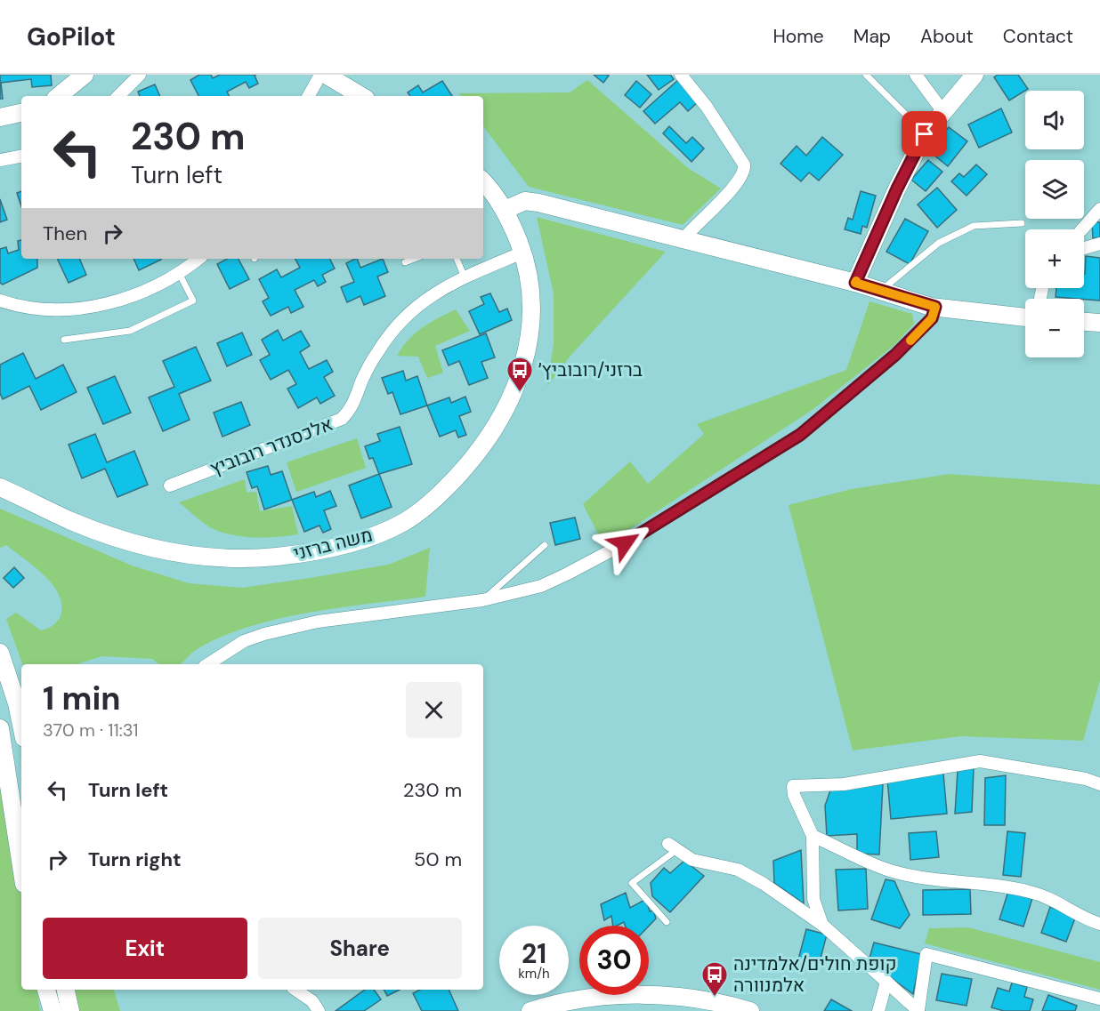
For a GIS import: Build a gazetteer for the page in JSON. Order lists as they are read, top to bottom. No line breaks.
{"streets":{"street":["אלכסנדר רובוביץ","משה ברזני"]},"crossings":[["אלכסנדר רובוביץ","משה ברזני"]],"places":{"bus stop":["ברזני/רובוביץ׳","קופת חולים/אלמדינה אלמנוורה"]},"page":{"header":"GoPilot","nav":["Home","Map","About","Contact"],"map_buttons":["+","−"],"turn":["230 m","Turn left"],"then":"Then","heading":["1 min","370 m · 11:31"],"list":[{"name":"Turn left","value":"230 m"},{"name":"Turn right","value":"50 m"}],"buttons":["Exit","Share"],"speed":"21 km/h","limit":"30"}}
